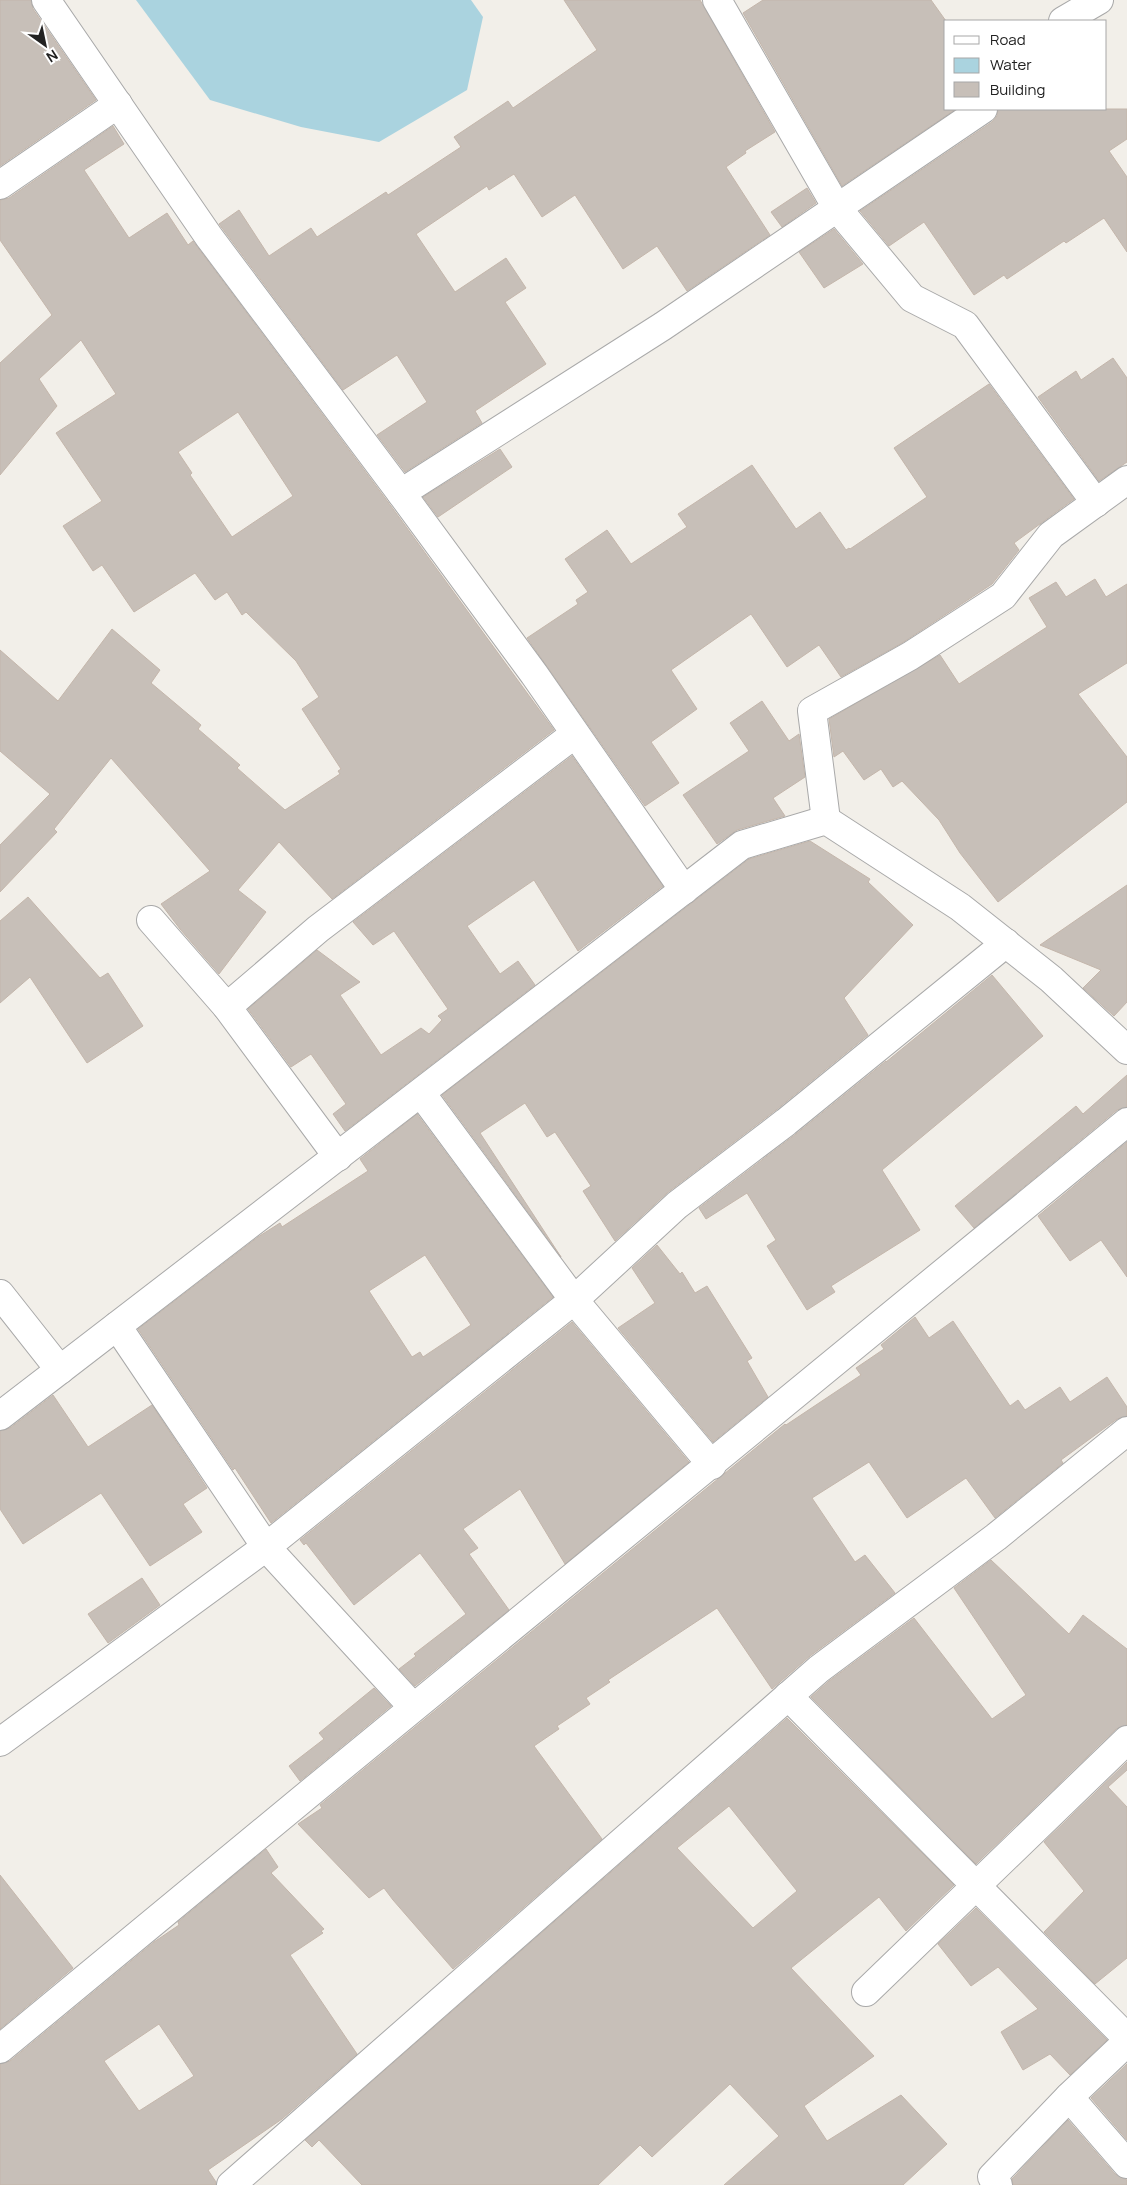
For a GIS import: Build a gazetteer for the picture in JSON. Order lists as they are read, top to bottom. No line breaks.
{"legend":["Road","Water","Building"],"north":"bottom right"}
